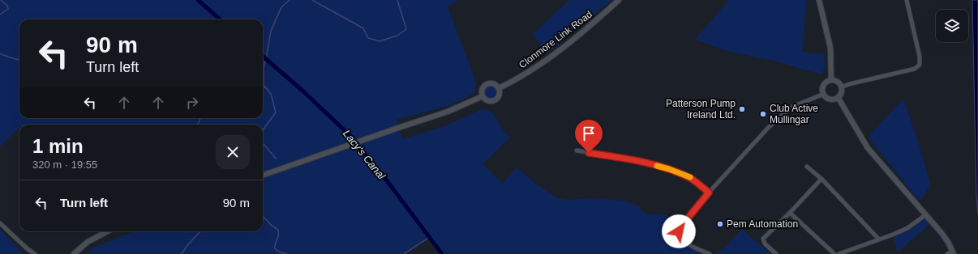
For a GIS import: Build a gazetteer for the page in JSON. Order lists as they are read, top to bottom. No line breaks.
{"streets":{"main road":["Clonmore Link Road"]},"water":["Lacy's Canal"],"places":["Patterson Pump Ireland Ltd.","Club Active Mullingar","Pem Automation"],"page":{"turn":["90 m","Turn left"],"heading":["1 min","320 m · 19:55"],"list":[{"name":"Turn left","value":"90 m"}]}}
